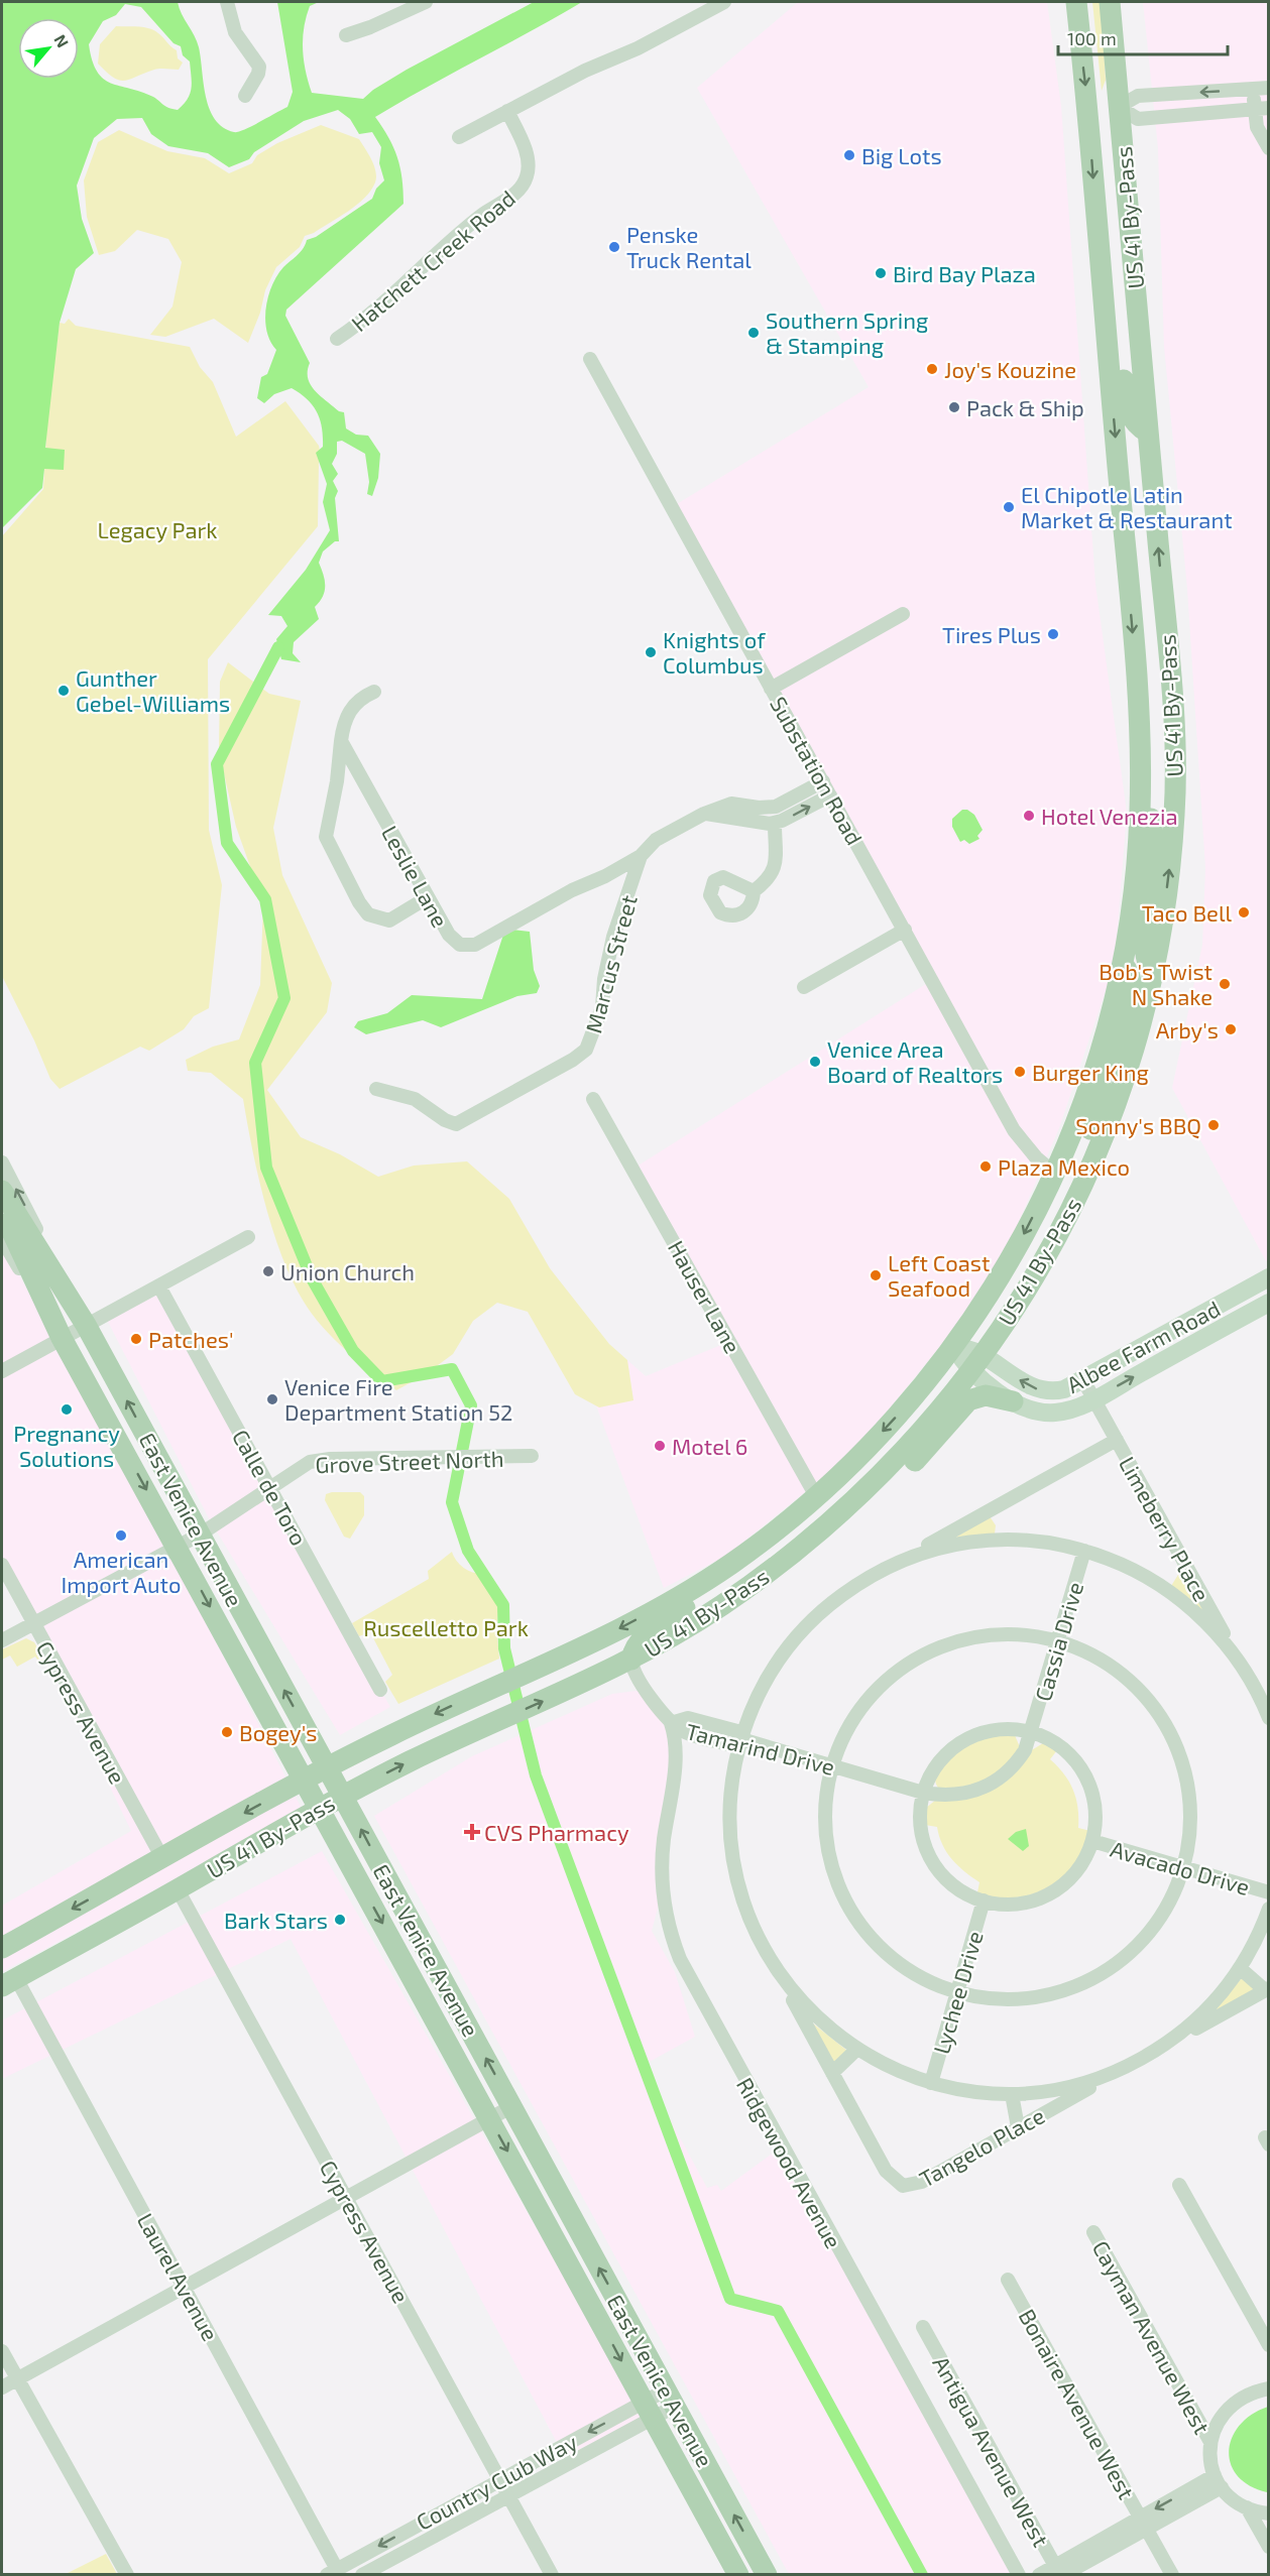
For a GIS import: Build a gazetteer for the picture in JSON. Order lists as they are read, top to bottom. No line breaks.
{"streets":{"main road":["US 41 By-Pass","Albee Farm Road","East Venice Avenue"],"street":["Hatchett Creek Road","Substation Road","Leslie Lane","Marcus Street","Hauser Lane","Grove Street North","Calle de Toro","Limeberry Place","Cassia Drive","Cypress Avenue","Tamarind Drive","Avacado Drive","Lychee Drive","Tangelo Place","Ridgewood Avenue","Laurel Avenue","Cayman Avenue West","Bonaire Avenue West","Antigua Avenue West","Country Club Way"]},"crossings":[["US 41 By-Pass","Substation Road"],["US 41 By-Pass","Hauser Lane"],["US 41 By-Pass","Albee Farm Road"],["US 41 By-Pass","East Venice Avenue"],["US 41 By-Pass","Cypress Avenue"],["US 41 By-Pass","Tamarind Drive"],["US 41 By-Pass","Laurel Avenue"],["Substation Road","Leslie Lane"],["Leslie Lane","Marcus Street"],["Grove Street North","Calle de Toro"],["Grove Street North","East Venice Avenue"],["Grove Street North","Cypress Avenue"],["East Venice Avenue","Country Club Way"],["Cassia Drive","Tamarind Drive"],["Cypress Avenue","Country Club Way"],["Tamarind Drive","Ridgewood Avenue"],["Laurel Avenue","Country Club Way"]],"parks":["Legacy Park","Ruscelletto Park"],"places":{"other":["Big Lots","Penske Truck Rental","Bird Bay Plaza","Southern Spring & Stamping","Joy's Kouzine","Pack & Ship","El Chipotle Latin Market & Restaurant","Tires Plus","Knights of Columbus","Gunther Gebel-Williams","Hotel Venezia","Taco Bell","Bob's Twist N Shake","Arby's","Venice Area Board of Realtors","Burger King","Sonny's BBQ","Plaza Mexico","Union Church","Left Coast Seafood","Patches'","Venice Fire Department Station 52","Pregnancy Solutions","Motel 6","American Import Auto","Bogey's","Bark Stars"],"health":["CVS Pharmacy"]},"scale_bar":"100 m","north":"top right"}
